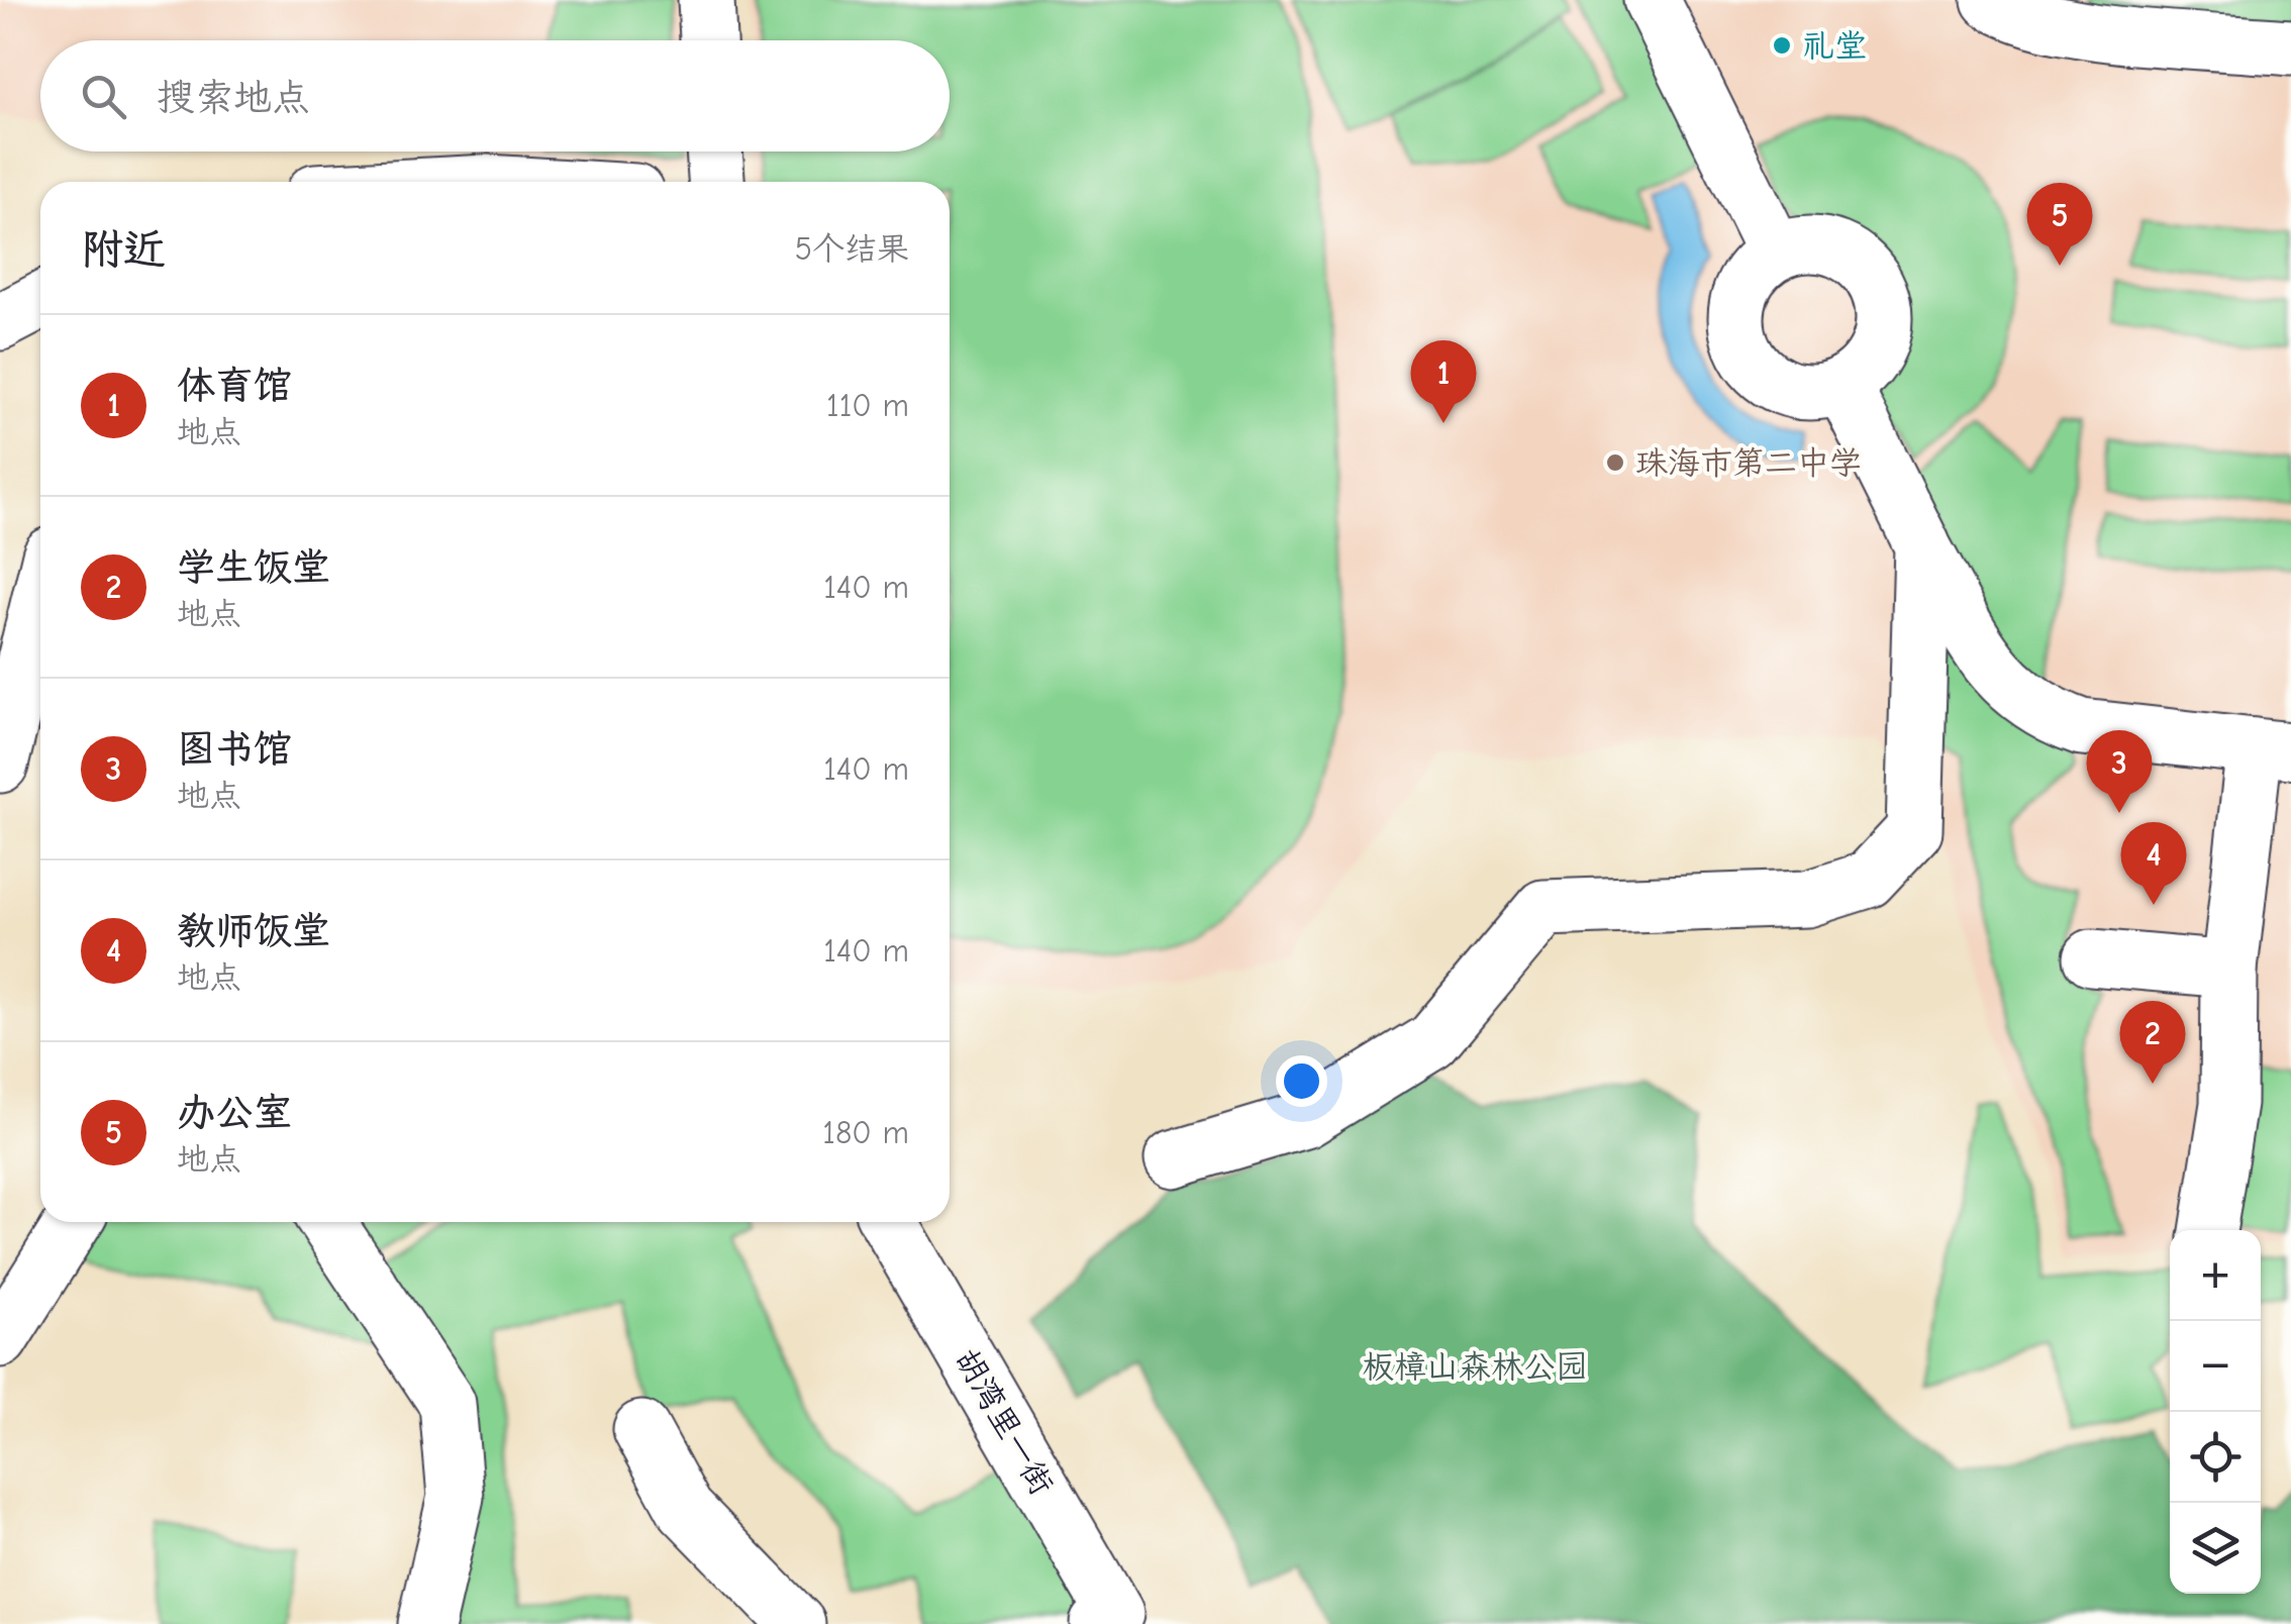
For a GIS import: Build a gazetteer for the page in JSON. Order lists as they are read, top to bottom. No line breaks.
{"streets":{"lane":["胡湾里一街"]},"parks":["板樟山森林公园"],"places":["礼堂","珠海市第二中学"],"page":{"search":"搜索地点","heading":["附近","5个结果"],"pins":["5","1","3","4","2"],"list":[{"mark":"1","name":"体育馆","note":"地点","value":"110 m"},{"mark":"2","name":"学生饭堂","note":"地点","value":"140 m"},{"mark":"3","name":"图书馆","note":"地点","value":"140 m"},{"mark":"4","name":"教师饭堂","note":"地点","value":"140 m"},{"mark":"5","name":"办公室","note":"地点","value":"180 m"}],"map_buttons":["+","−"]}}
